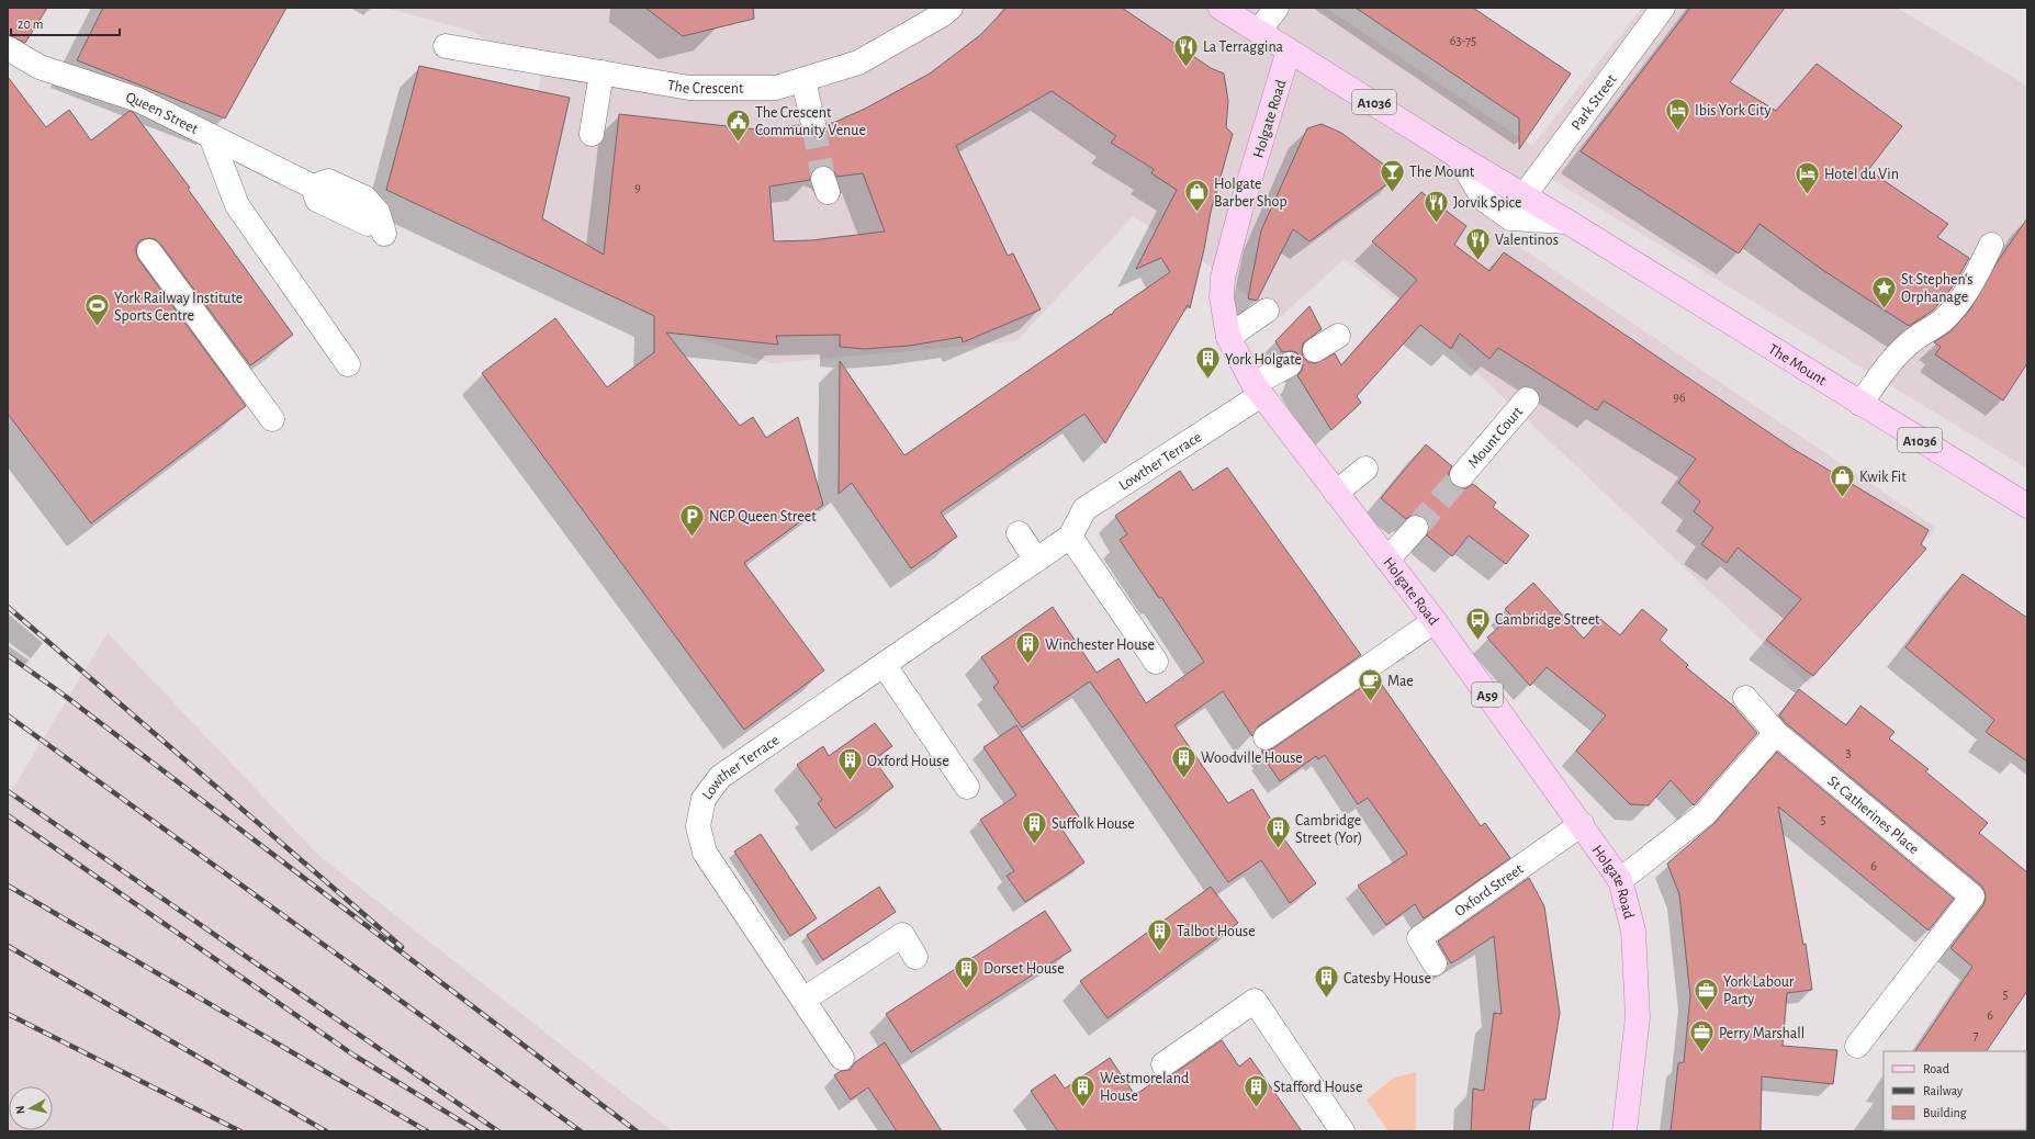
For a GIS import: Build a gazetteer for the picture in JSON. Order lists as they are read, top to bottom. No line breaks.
{"streets":{"main road":["A1036","Holgate Road","The Mount","A59"],"street":["The Crescent","Park Street","Queen Street","Mount Court","Lowther Terrace","St Catherines Place","Oxford Street"]},"crossings":[["A1036","Holgate Road"],["A1036","The Mount"],["Park Street","The Mount"],["Holgate Road","The Mount"],["Holgate Road","Lowther Terrace"],["Holgate Road","Oxford Street"]],"places":{"restaurant":["La Terraggina","Jorvik Spice","Valentinos"],"hotel":["Ibis York City","Hotel du Vin"],"public building":["The Crescent Community Venue"],"bar":["The Mount"],"shop":["Holgate Barber Shop","Kwik Fit"],"place":["St Stephen's Orphanage"],"sports":["York Railway Institute Sports Centre"],"building":["York Holgate","Winchester House","Woodville House","Oxford House","Suffolk House","Cambridge Street (Yor)","Talbot House","Dorset House","Catesby House","Westmoreland House","Stafford House"],"parking":["NCP Queen Street"],"bus stop":["Cambridge Street"],"cafe":["Mae"],"office":["York Labour Party","Perry Marshall"]},"house_numbers":["63-75","9","96","3","5","6","5","6","7"],"legend":["Road","Railway","Building"],"scale_bar":"20 m","north":"left"}
